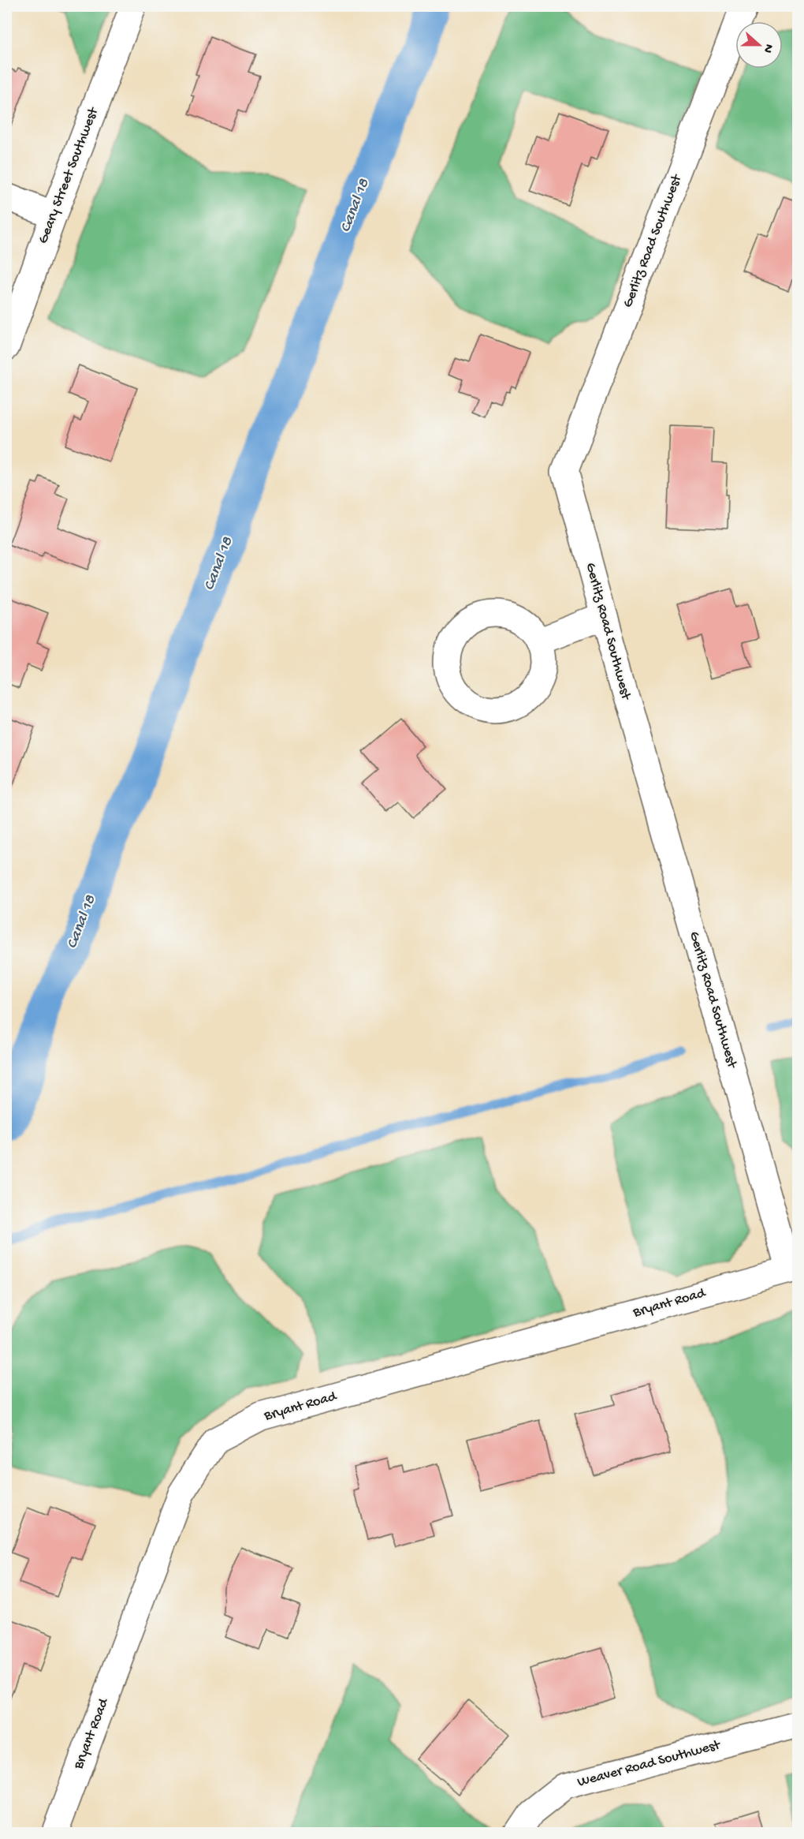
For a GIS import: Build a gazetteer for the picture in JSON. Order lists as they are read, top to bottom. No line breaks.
{"streets":{"street":["Geary Street Southwest","Gerlitz Road Southwest","Bryant Road","Weaver Road Southwest"]},"crossings":[["Gerlitz Road Southwest","Bryant Road"]],"water":["Canal 18"],"north":"right"}
